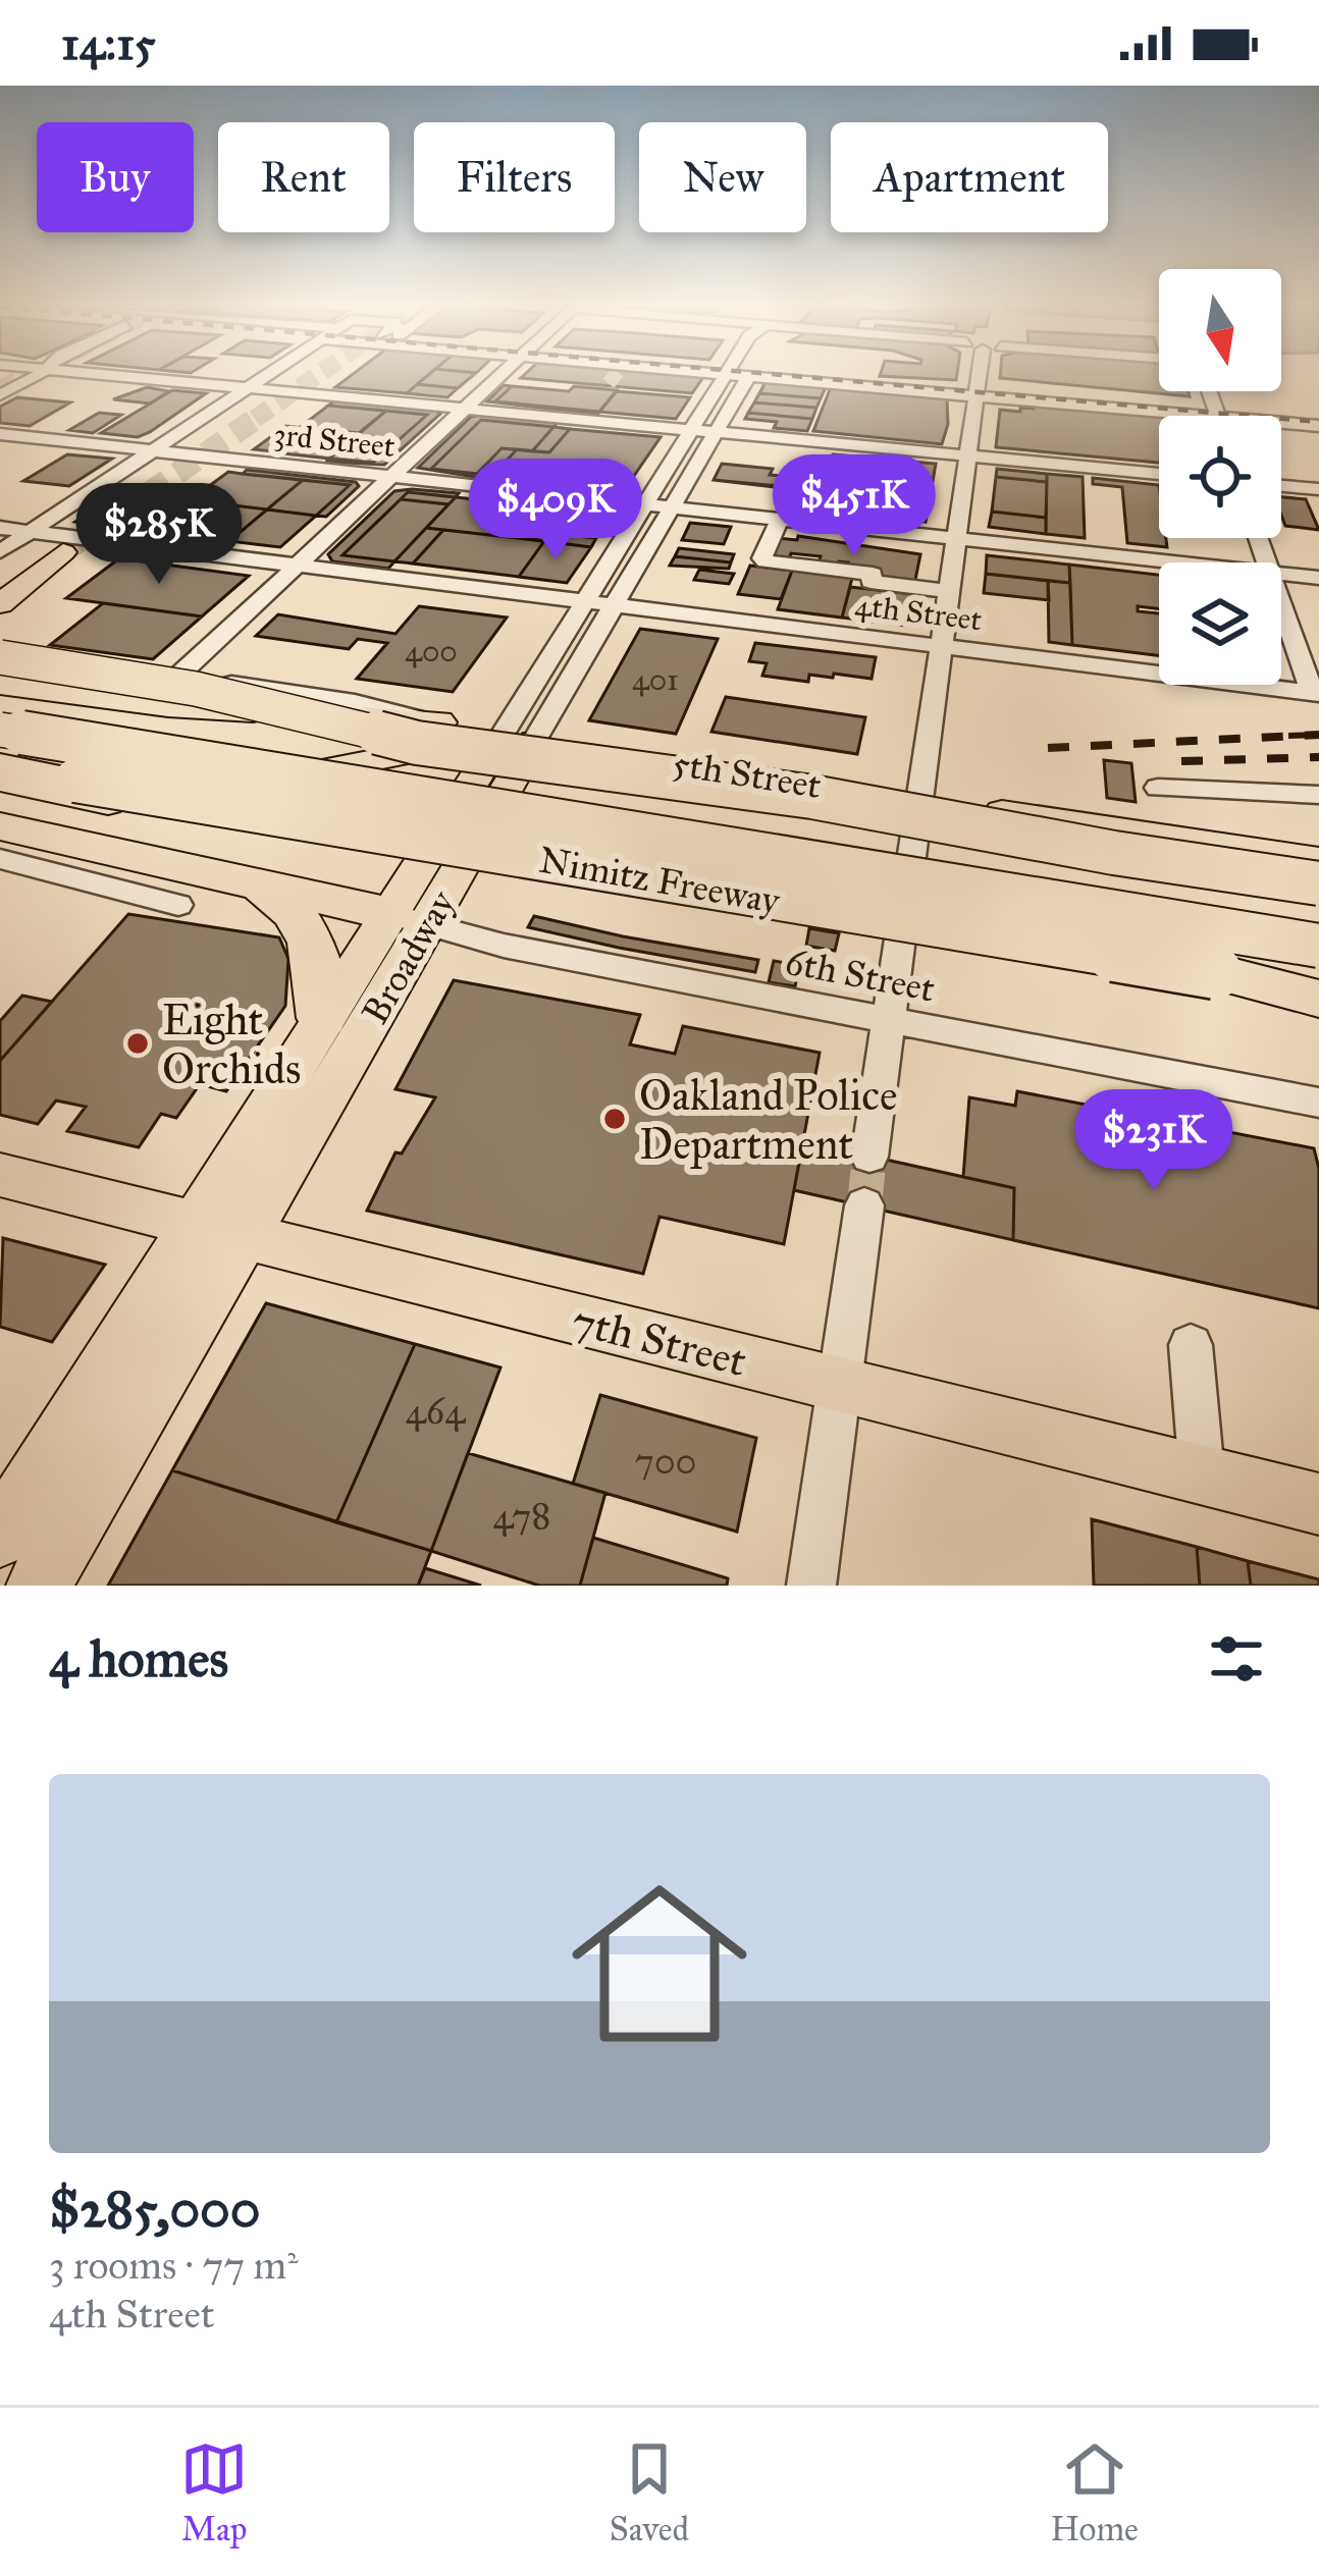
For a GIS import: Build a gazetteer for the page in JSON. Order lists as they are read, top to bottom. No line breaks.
{"streets":{"highway":["Nimitz Freeway"],"main road":["5th Street","Broadway","7th Street"],"street":["3rd Street","4th Street","6th Street"]},"crossings":[["3rd Street","Broadway"],["4th Street","Broadway"],["5th Street","Broadway"],["Broadway","6th Street"],["Broadway","7th Street"]],"places":["Eight Orchids","Oakland Police Department"],"house_numbers":["400","401","464","700","478"],"north":"bottom","page":{"status":"14:15","chip":["Buy","Rent","Filters","New","Apartment"],"price":["$451K","$409K","$285K","$231K"],"heading":"4 homes","list":[{"name":"$285,000","note":"3 rooms · 77 m² · 4th Street"}],"tabs":["Map","Saved","Home"]}}
